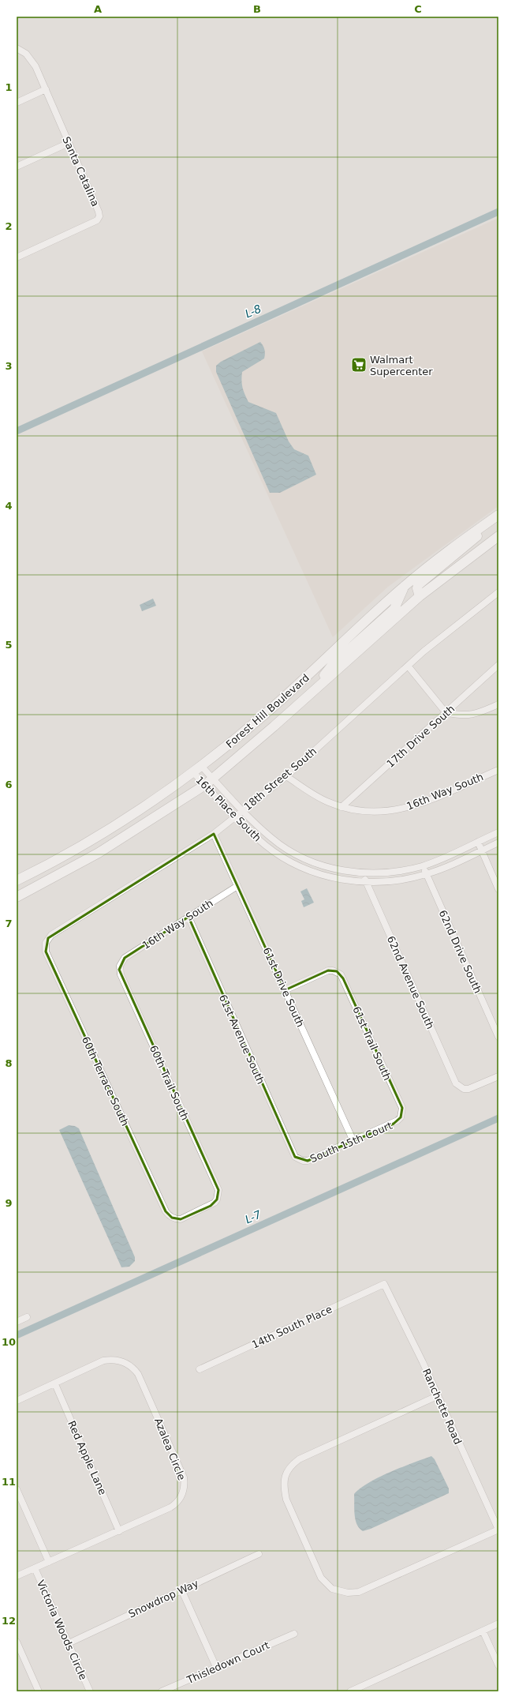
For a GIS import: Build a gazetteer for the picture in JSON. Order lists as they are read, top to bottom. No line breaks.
{"streets":{"main road":["Forest Hill Boulevard"],"street":["Santa Catalina","17th Drive South","18th Street South","16th Way South","16th Place South","62nd Drive South","62nd Avenue South","61st Drive South","61st Avenue South","61st Trail South","60th Terrace South","60th Trail South","South 15th Court","14th South Place","Ranchette Road","Azalea Circle","Red Apple Lane","Snowdrop Way","Victoria Woods Circle","Thisledown Court"]},"crossings":[["Forest Hill Boulevard","16th Place South"],["17th Drive South","16th Way South"],["18th Street South","16th Way South"],["18th Street South","16th Place South"],["18th Street South","61st Drive South"],["18th Street South","60th Terrace South"],["16th Way South","61st Drive South"],["16th Way South","61st Avenue South"],["16th Way South","60th Trail South"],["16th Place South","62nd Drive South"],["16th Place South","62nd Avenue South"],["61st Drive South","61st Trail South"],["61st Drive South","South 15th Court"],["61st Avenue South","South 15th Court"],["61st Trail South","South 15th Court"],["60th Terrace South","60th Trail South"],["14th South Place","Ranchette Road"],["Azalea Circle","Red Apple Lane"],["Azalea Circle","Victoria Woods Circle"],["Snowdrop Way","Victoria Woods Circle"]],"water":["L-8","L-7"],"places":{"supermarket":["Walmart Supercenter"]},"grid":{"columns":["A","B","C"],"rows":["1","2","3","4","5","6","7","8","9","10","11","12"]}}
